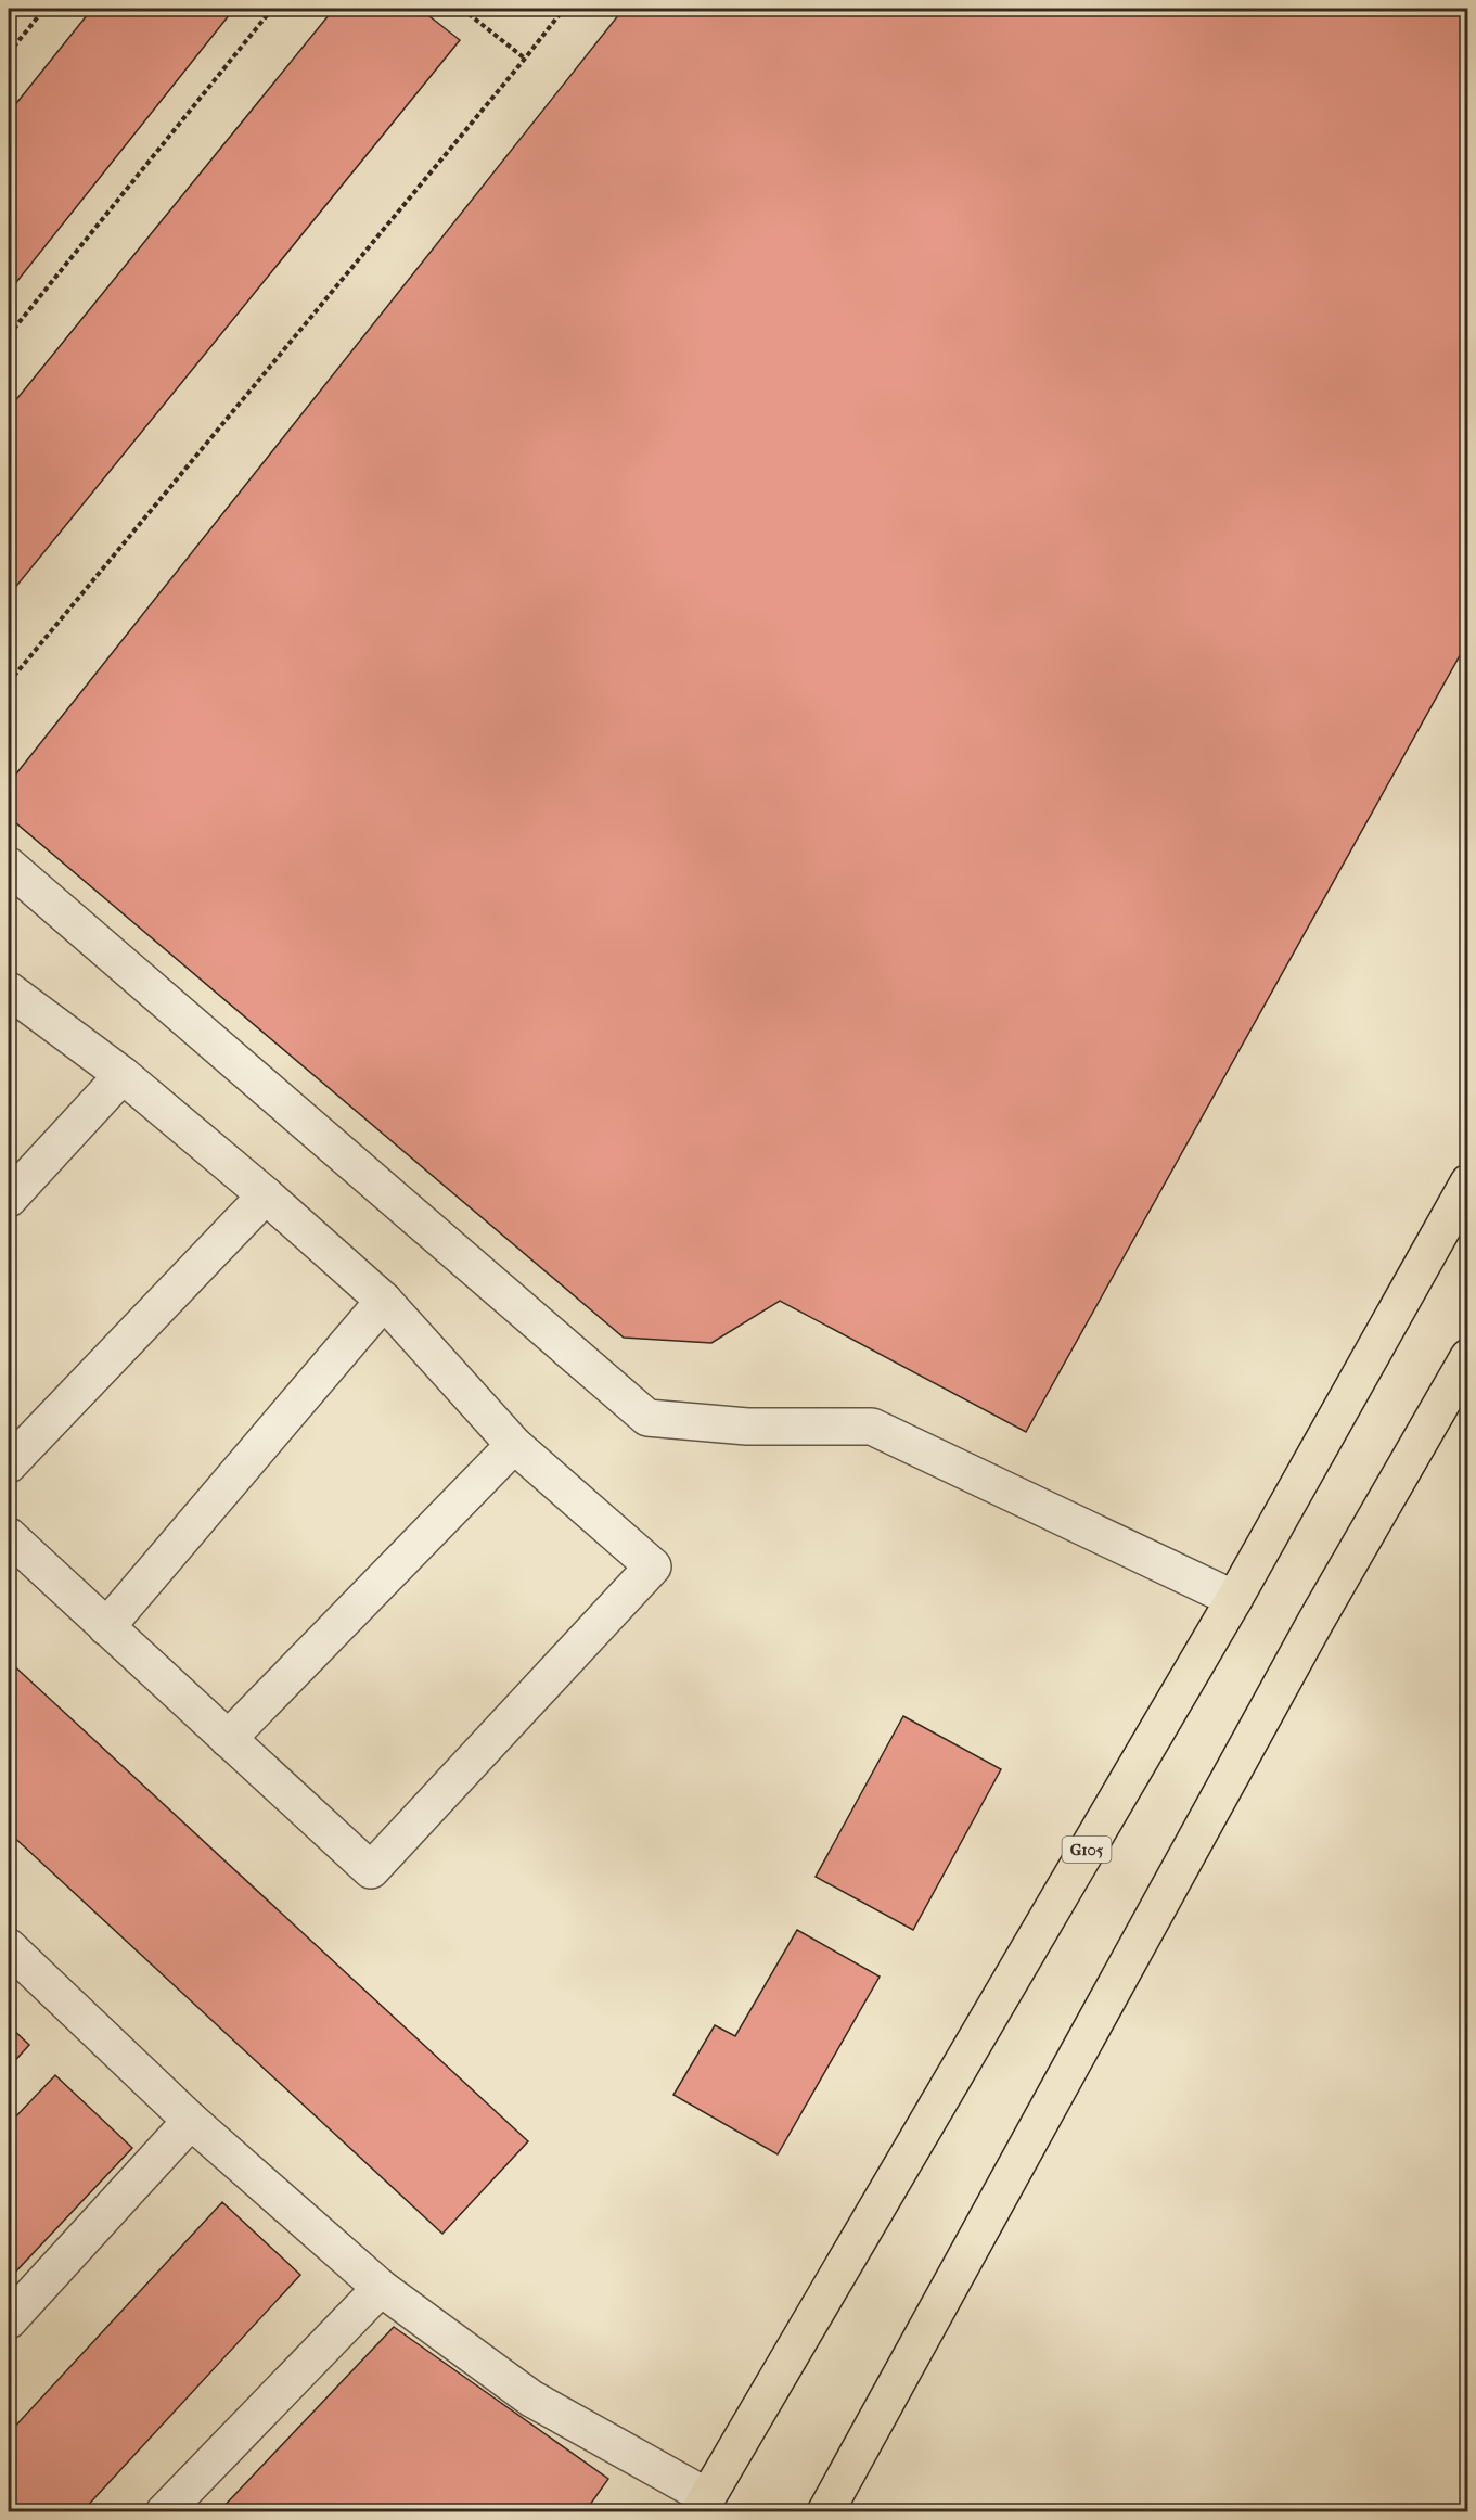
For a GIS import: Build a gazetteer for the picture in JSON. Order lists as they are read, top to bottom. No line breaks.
{"streets":{"highway":["G105"]}}
